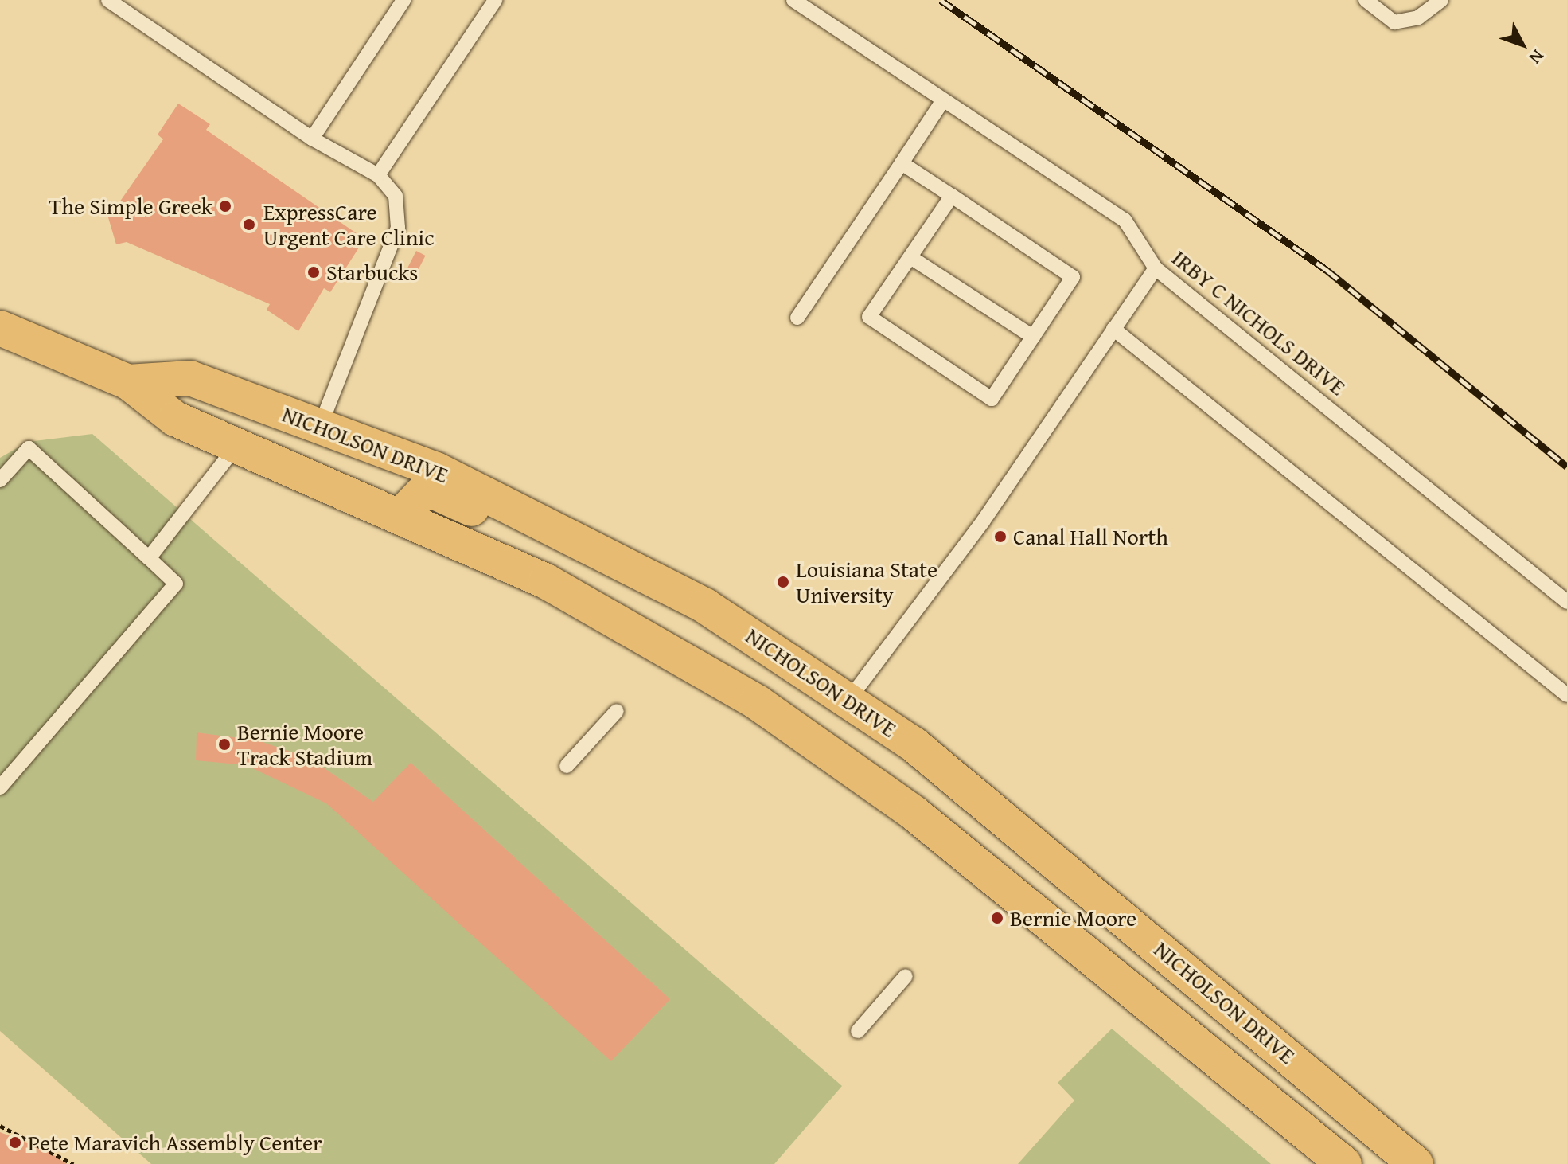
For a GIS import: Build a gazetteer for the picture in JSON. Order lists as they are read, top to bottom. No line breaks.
{"streets":{"main road":["NICHOLSON DRIVE"],"lane":["IRBY C NICHOLS DRIVE"]},"places":["The Simple Greek","ExpressCare Urgent Care Clinic","Starbucks","Canal Hall North","Louisiana State University","Bernie Moore Track Stadium","Bernie Moore","Pete Maravich Assembly Center"],"north":"bottom right"}
